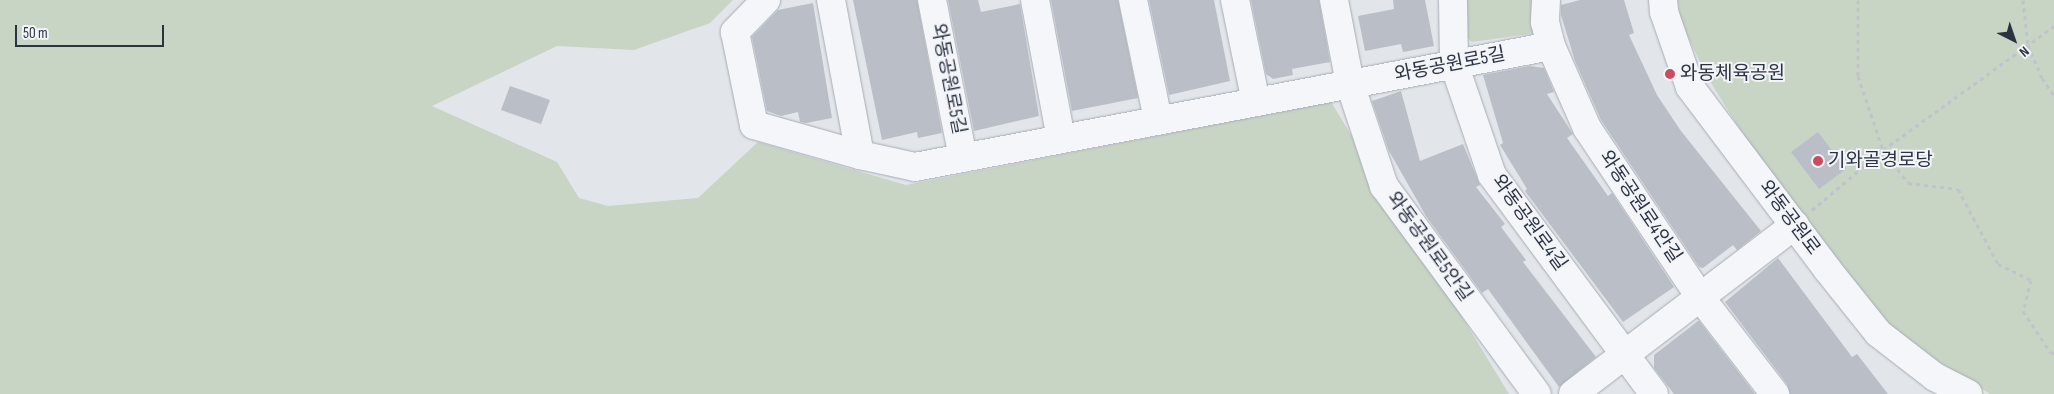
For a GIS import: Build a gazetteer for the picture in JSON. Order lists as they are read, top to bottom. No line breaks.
{"streets":{"street":["와동공원로5길","와동공원로4안길","와동공원로","와동공원로4길","와동공원로5안길"]},"crossings":[["와동공원로5길","와동공원로4안길"],["와동공원로5길","와동공원로4길"],["와동공원로5길","와동공원로5안길"]],"places":["와동체육공원","기와골경로당"],"scale_bar":"50 m","north":"bottom right"}
